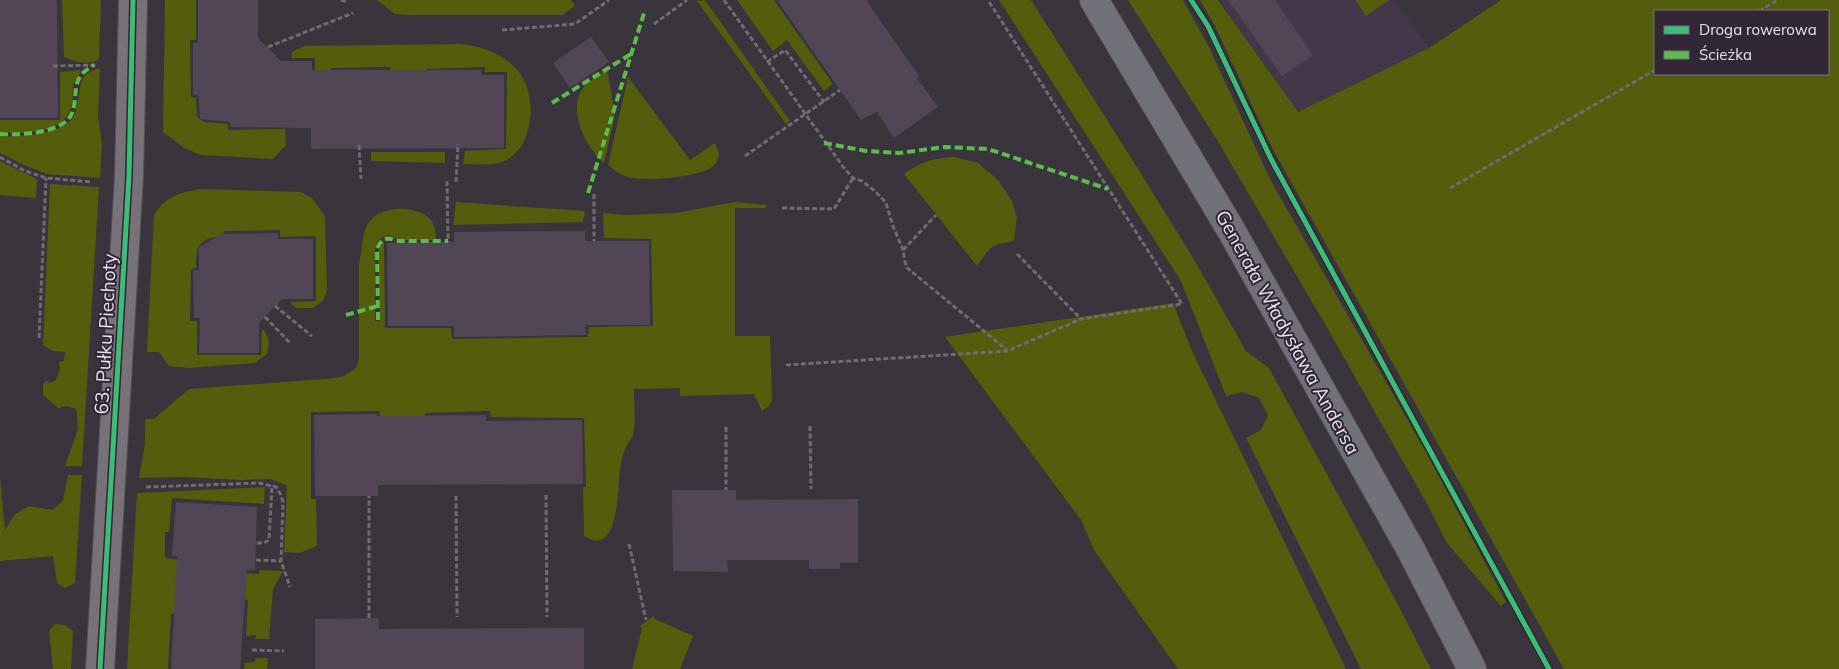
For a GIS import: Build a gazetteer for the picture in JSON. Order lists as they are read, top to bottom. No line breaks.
{"streets":{"main road":["Generała Władysława Andersa"],"street":["63. Pułku Piechoty"]},"legend":["Droga rowerowa","Ścieżka"]}
